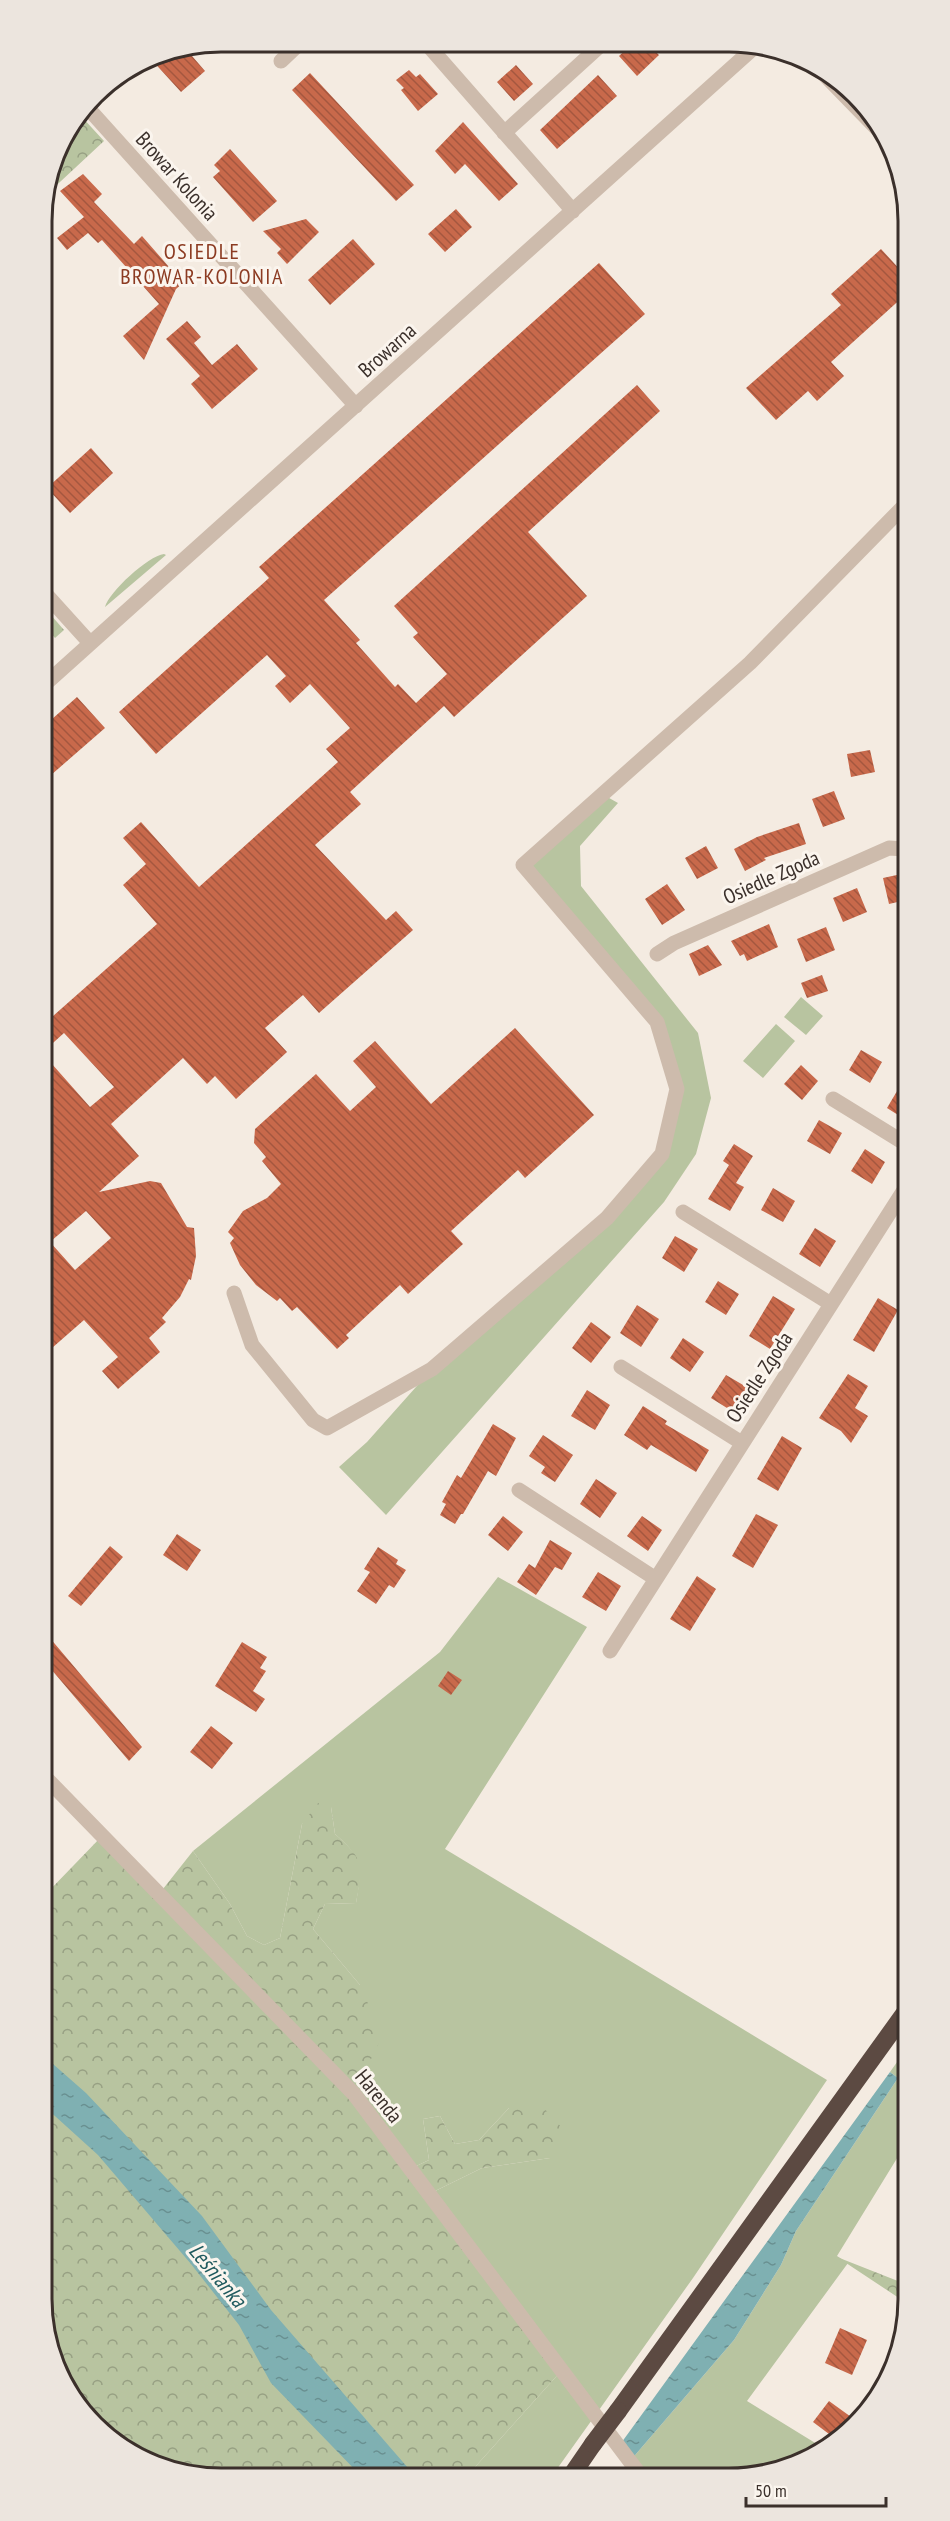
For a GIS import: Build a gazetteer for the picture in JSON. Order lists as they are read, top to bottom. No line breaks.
{"streets":{"street":["Browar Kolonia","Browarna","Osiedle Zgoda","Harenda"]},"crossings":[["Browar Kolonia","Browarna"]],"districts":["OSIEDLE BROWAR-KOLONIA"],"water":["Leśnianka"],"scale_bar":"50 m"}
